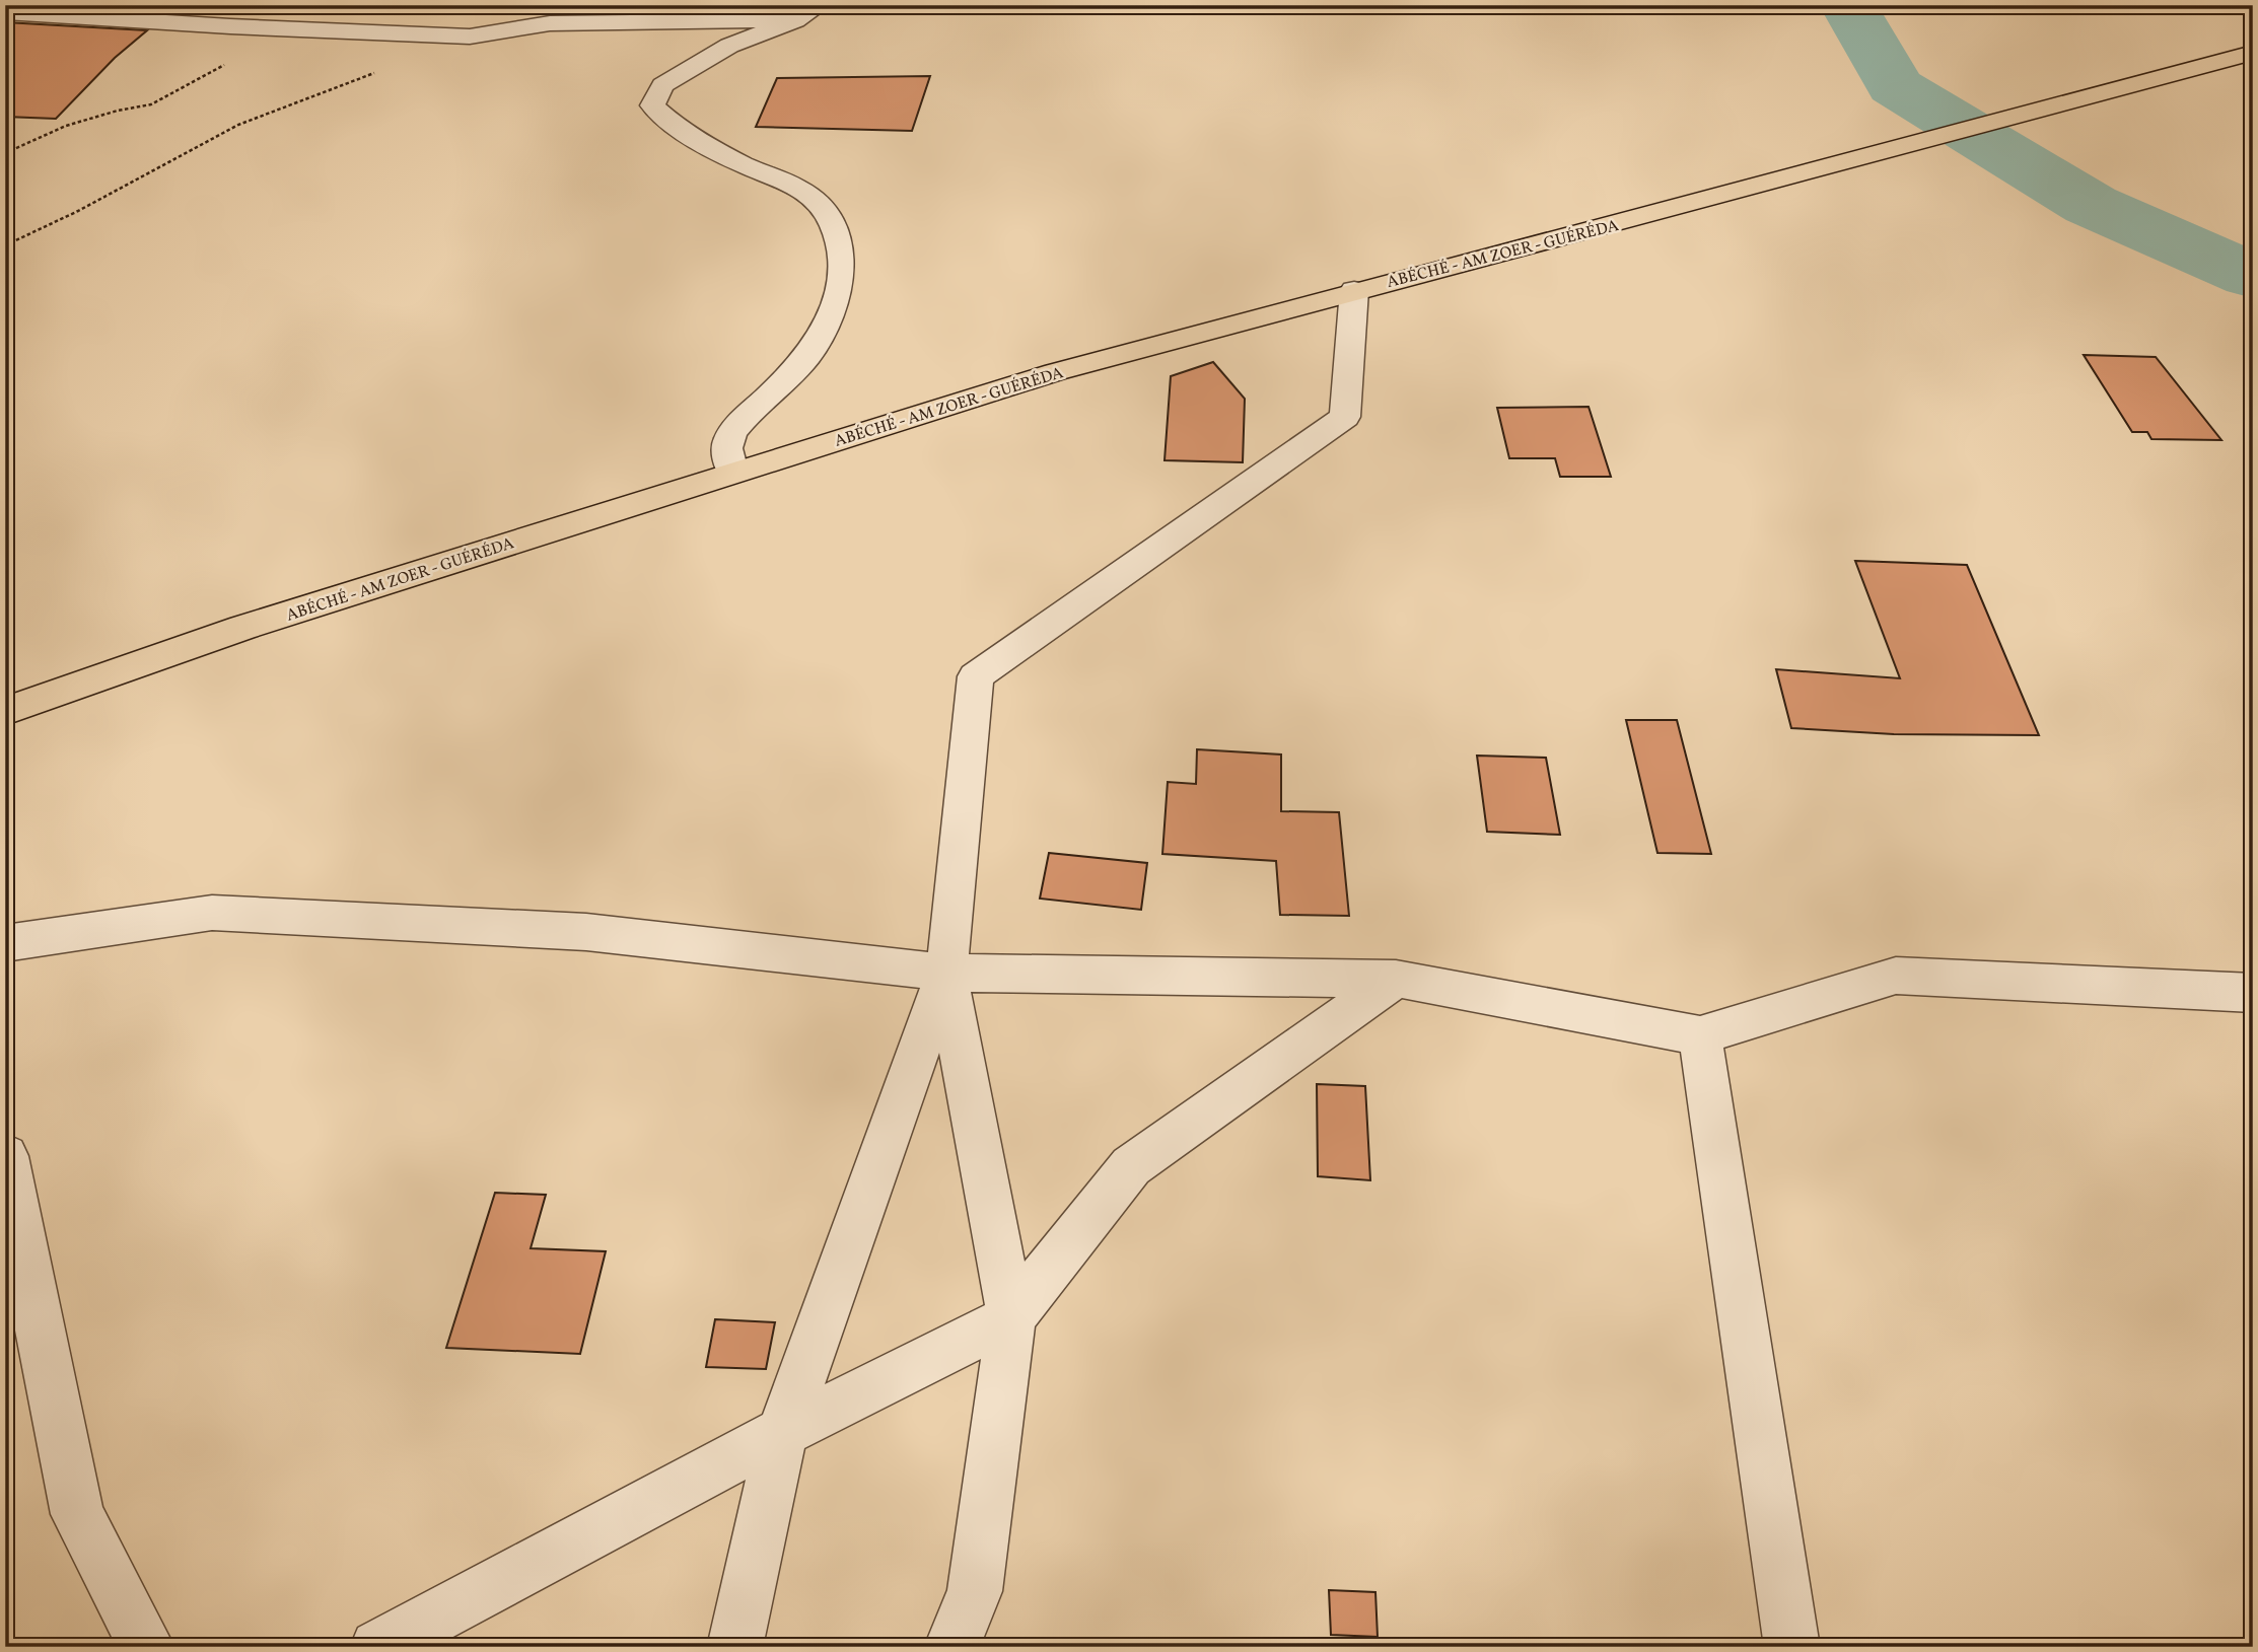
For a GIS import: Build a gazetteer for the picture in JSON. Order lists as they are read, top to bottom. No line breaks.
{"streets":{"main road":["ABÉCHÉ - AM ZOER - GUÉRÉDA"]}}
